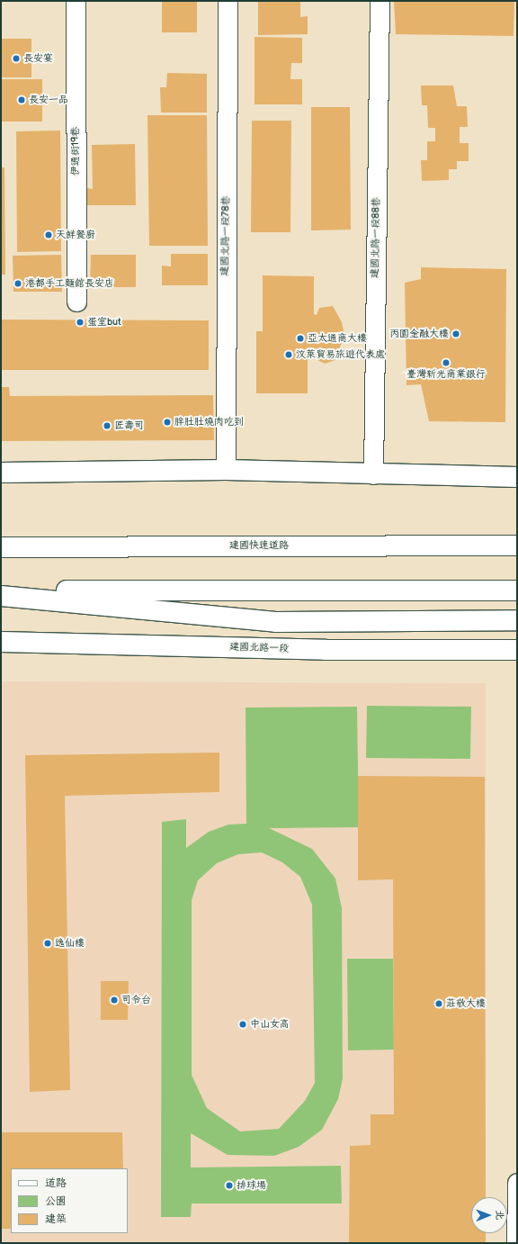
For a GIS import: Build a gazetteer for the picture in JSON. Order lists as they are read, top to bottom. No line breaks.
{"streets":{"main road":["建國快速道路","建國北路一段"],"street":["伊通街19巷","建國北路一段78巷","建國北路一段88巷"]},"places":["長安宴","長安一品","天鮮餐廚","港都手工麵館長安店","蛋室but","丙園金融大樓","亞太通商大樓","汶萊貿易旅遊代表處","臺灣新光商業銀行","胖肚肚燒肉吃到","匠壽司","逸仙樓","司令台","莊敬大樓","中山女高","排球場"],"legend":["道路","公園","建築"],"north":"right"}
